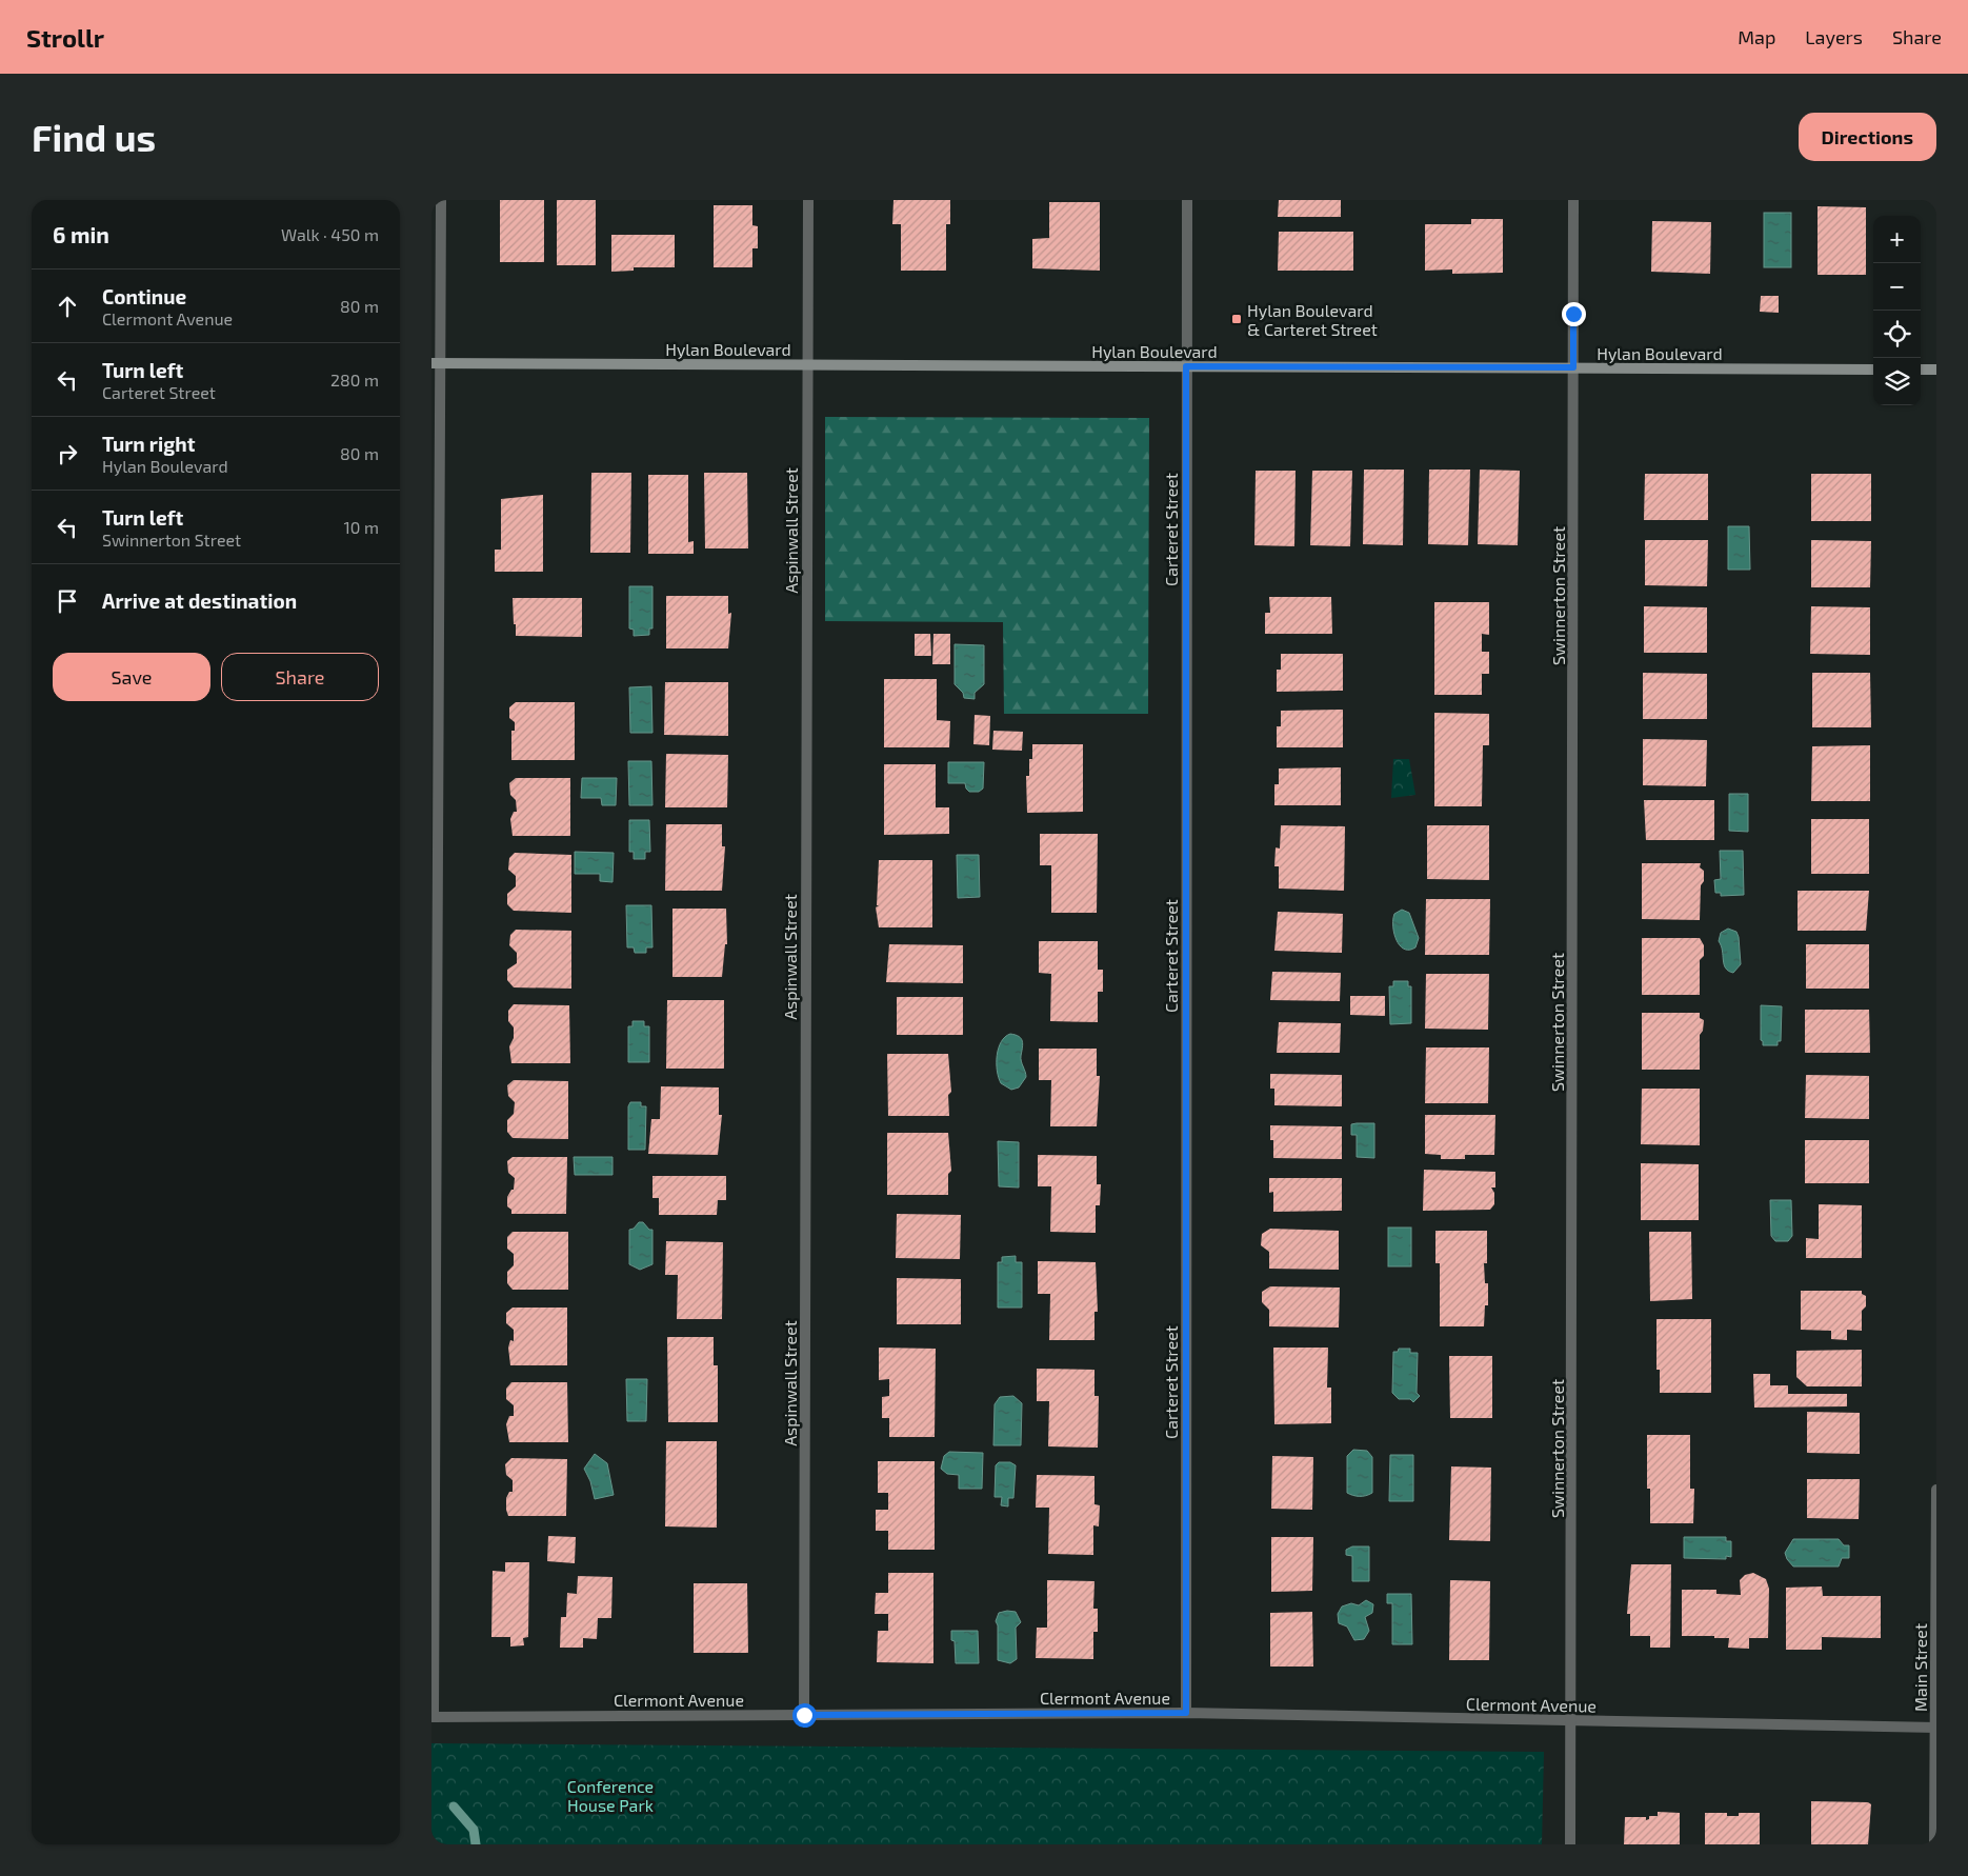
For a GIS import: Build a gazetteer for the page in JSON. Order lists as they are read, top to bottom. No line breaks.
{"streets":{"street":["Hylan Boulevard","Carteret Street","Aspinwall Street","Swinnerton Street","Main Street","Clermont Avenue"]},"crossings":[["Hylan Boulevard","Carteret Street"],["Hylan Boulevard","Aspinwall Street"],["Hylan Boulevard","Swinnerton Street"],["Carteret Street","Clermont Avenue"],["Aspinwall Street","Clermont Avenue"],["Swinnerton Street","Clermont Avenue"],["Main Street","Clermont Avenue"]],"parks":["Conference House Park"],"places":{"transit":["Hylan Boulevard & Carteret Street"]},"page":{"header":"Strollr","nav":["Map","Layers","Share"],"buttons":["Directions",["Save","Share"]],"title":"Find us","heading":["6 min","Walk · 450 m"],"map_buttons":["+","−"],"list":[["Continue","Clermont Avenue","80 m"],["Turn left","Carteret Street","280 m"],["Turn right","Hylan Boulevard","80 m"],["Turn left","Swinnerton Street","10 m"],"Arrive at destination"]}}
